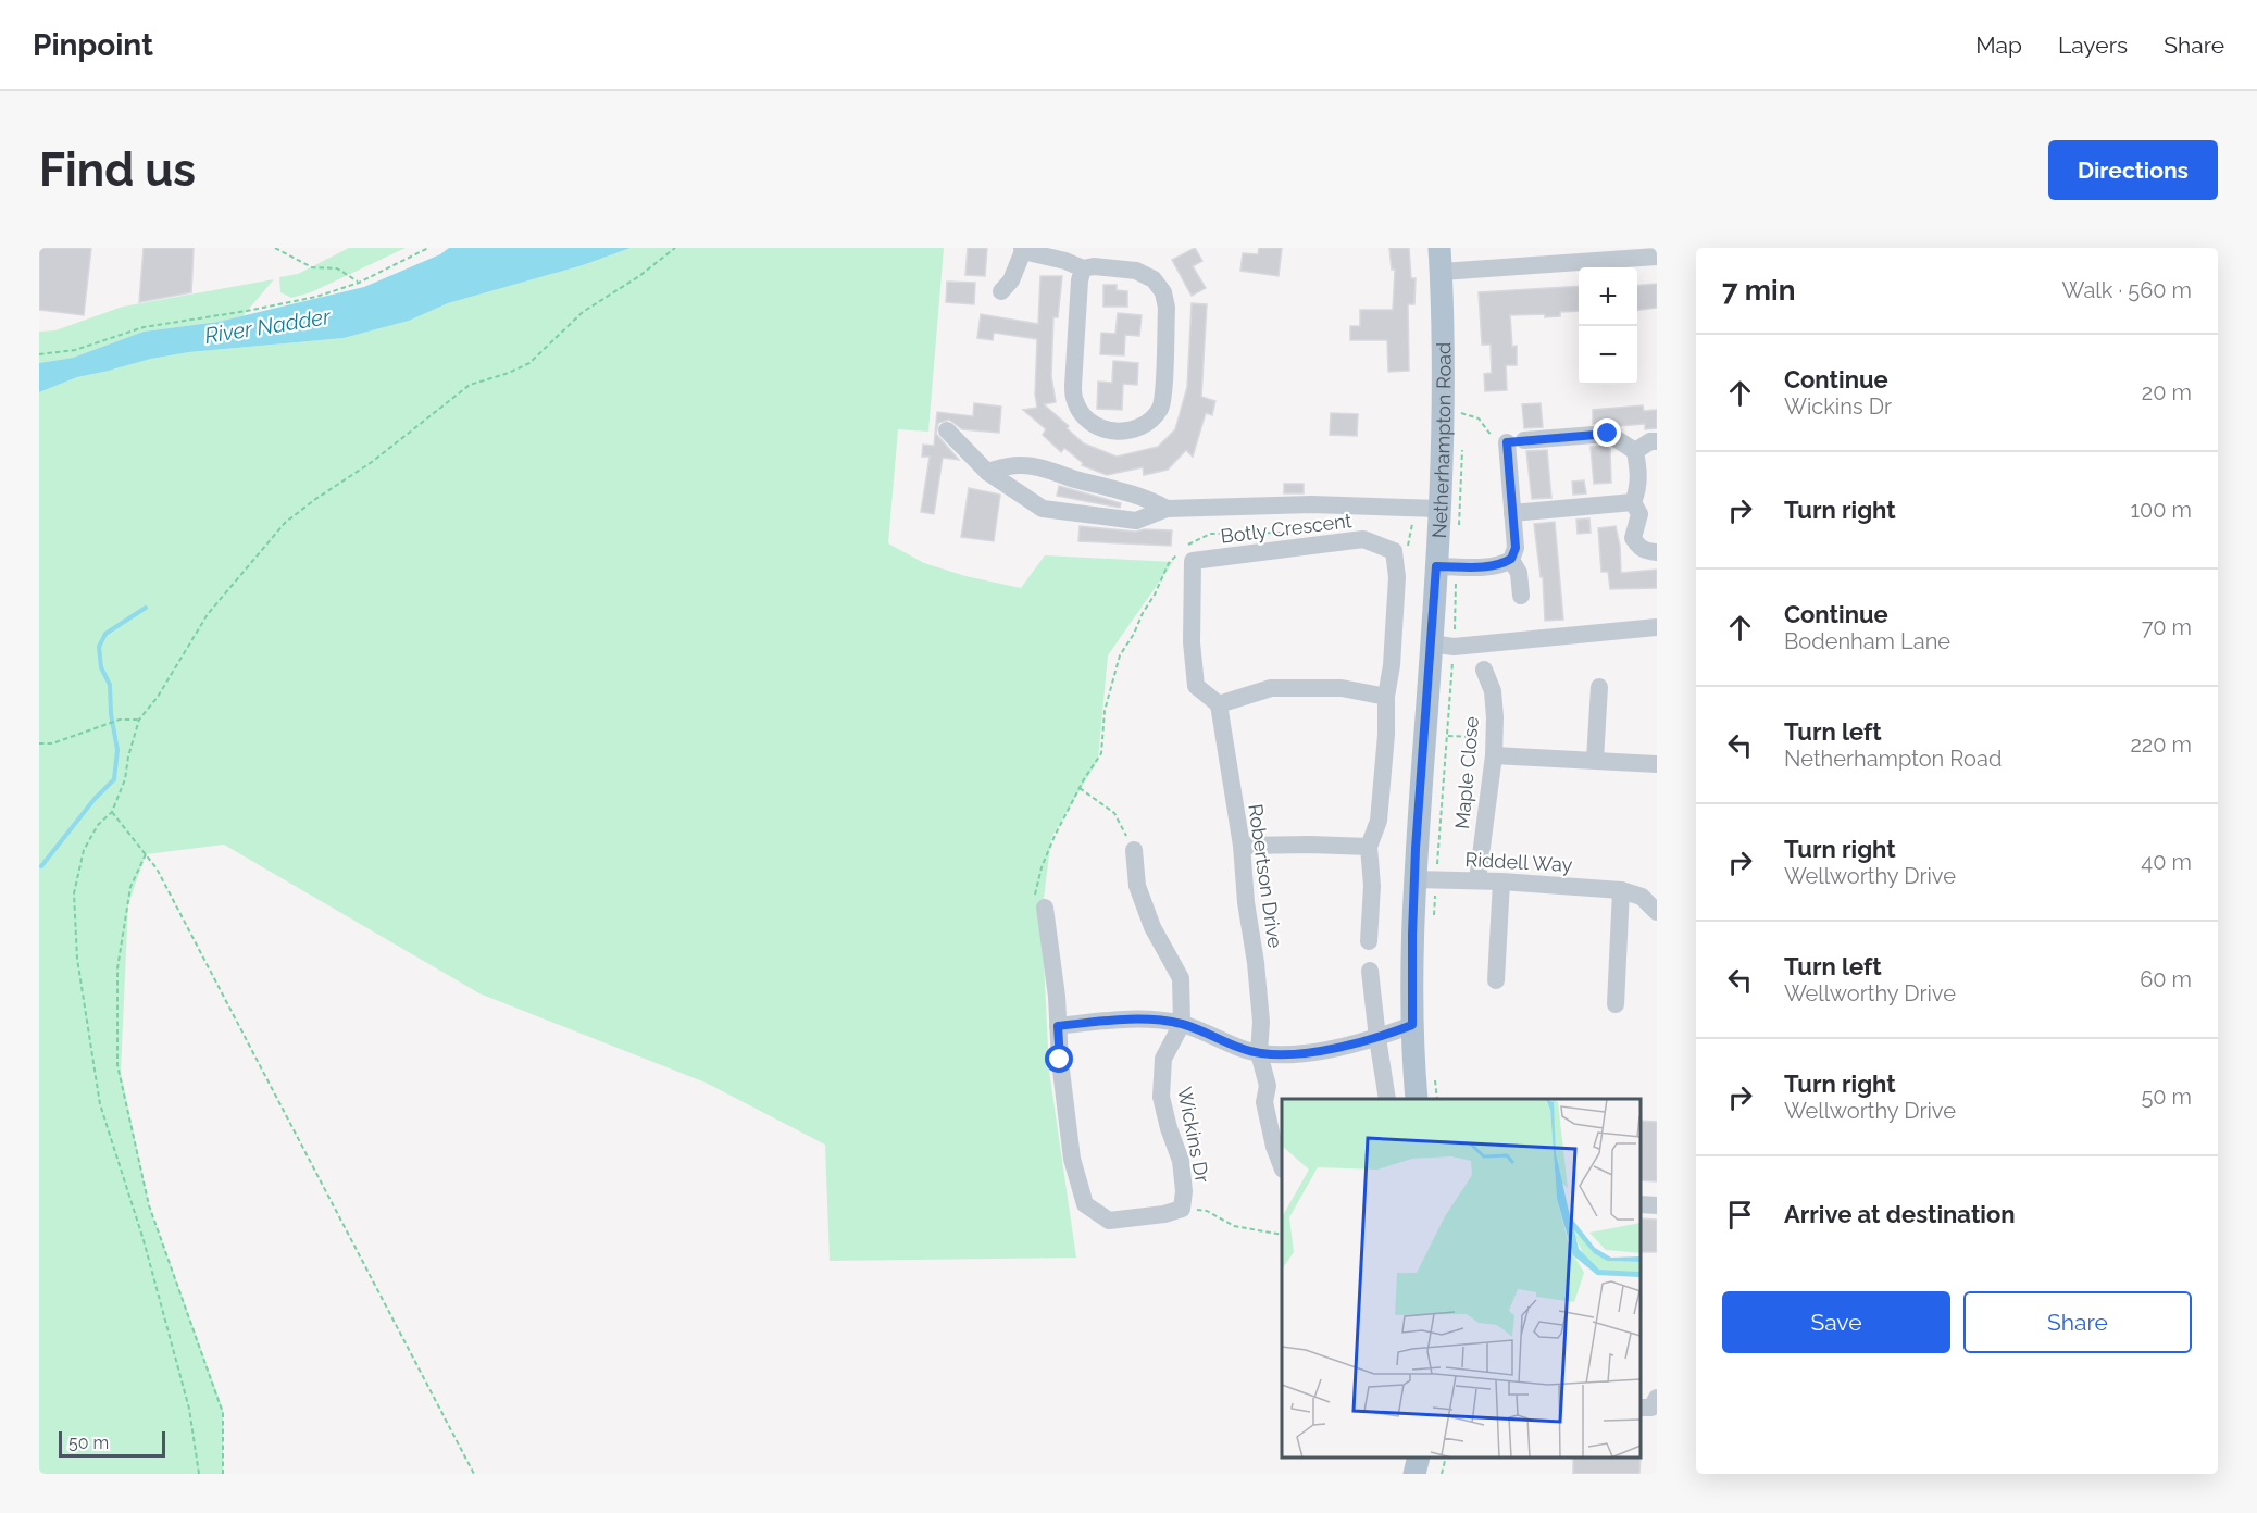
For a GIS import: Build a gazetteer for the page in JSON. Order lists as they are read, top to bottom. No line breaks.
{"streets":{"main road":["Netherhampton Road"],"street":["Botly Crescent","Maple Close","Riddell Way","Robertson Drive","Wickins Dr"]},"crossings":[["Netherhampton Road","Riddell Way"],["Botly Crescent","Robertson Drive"],["Maple Close","Riddell Way"]],"water":["River Nadder"],"scale_bar":"50 m","page":{"header":"Pinpoint","nav":["Map","Layers","Share"],"buttons":["Directions",["Save","Share"]],"title":"Find us","heading":["7 min","Walk · 560 m"],"map_buttons":["+","−"],"list":[["Continue","Wickins Dr","20 m"],["Turn right","100 m"],["Continue","Bodenham Lane","70 m"],["Turn left","Netherhampton Road","220 m"],["Turn right","Wellworthy Drive","40 m"],["Turn left","Wellworthy Drive","60 m"],["Turn right","Wellworthy Drive","50 m"],"Arrive at destination"],"scale":"50 m"}}
